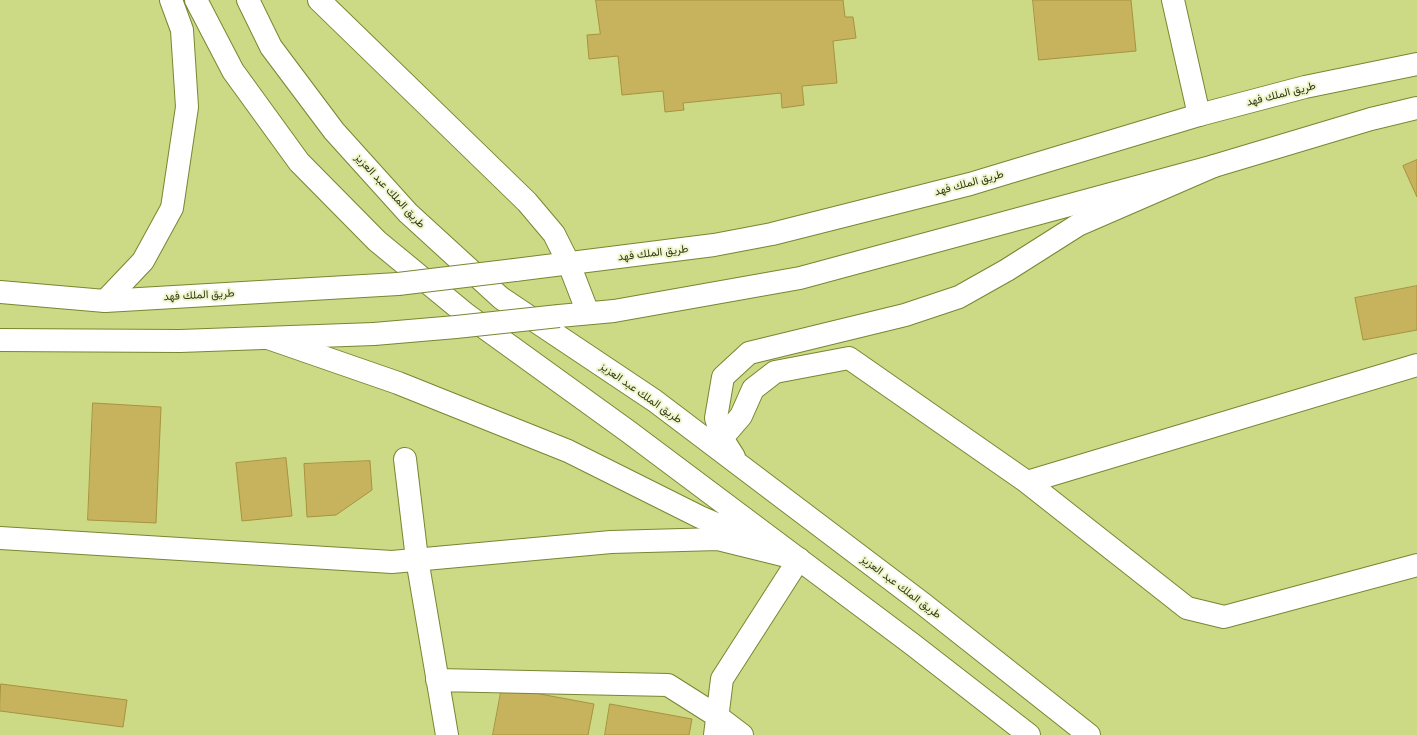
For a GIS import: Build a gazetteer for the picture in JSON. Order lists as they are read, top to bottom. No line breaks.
{"streets":{"main road":["طريق الملك فهد","طريق الملك عبد العزيز"]}}
